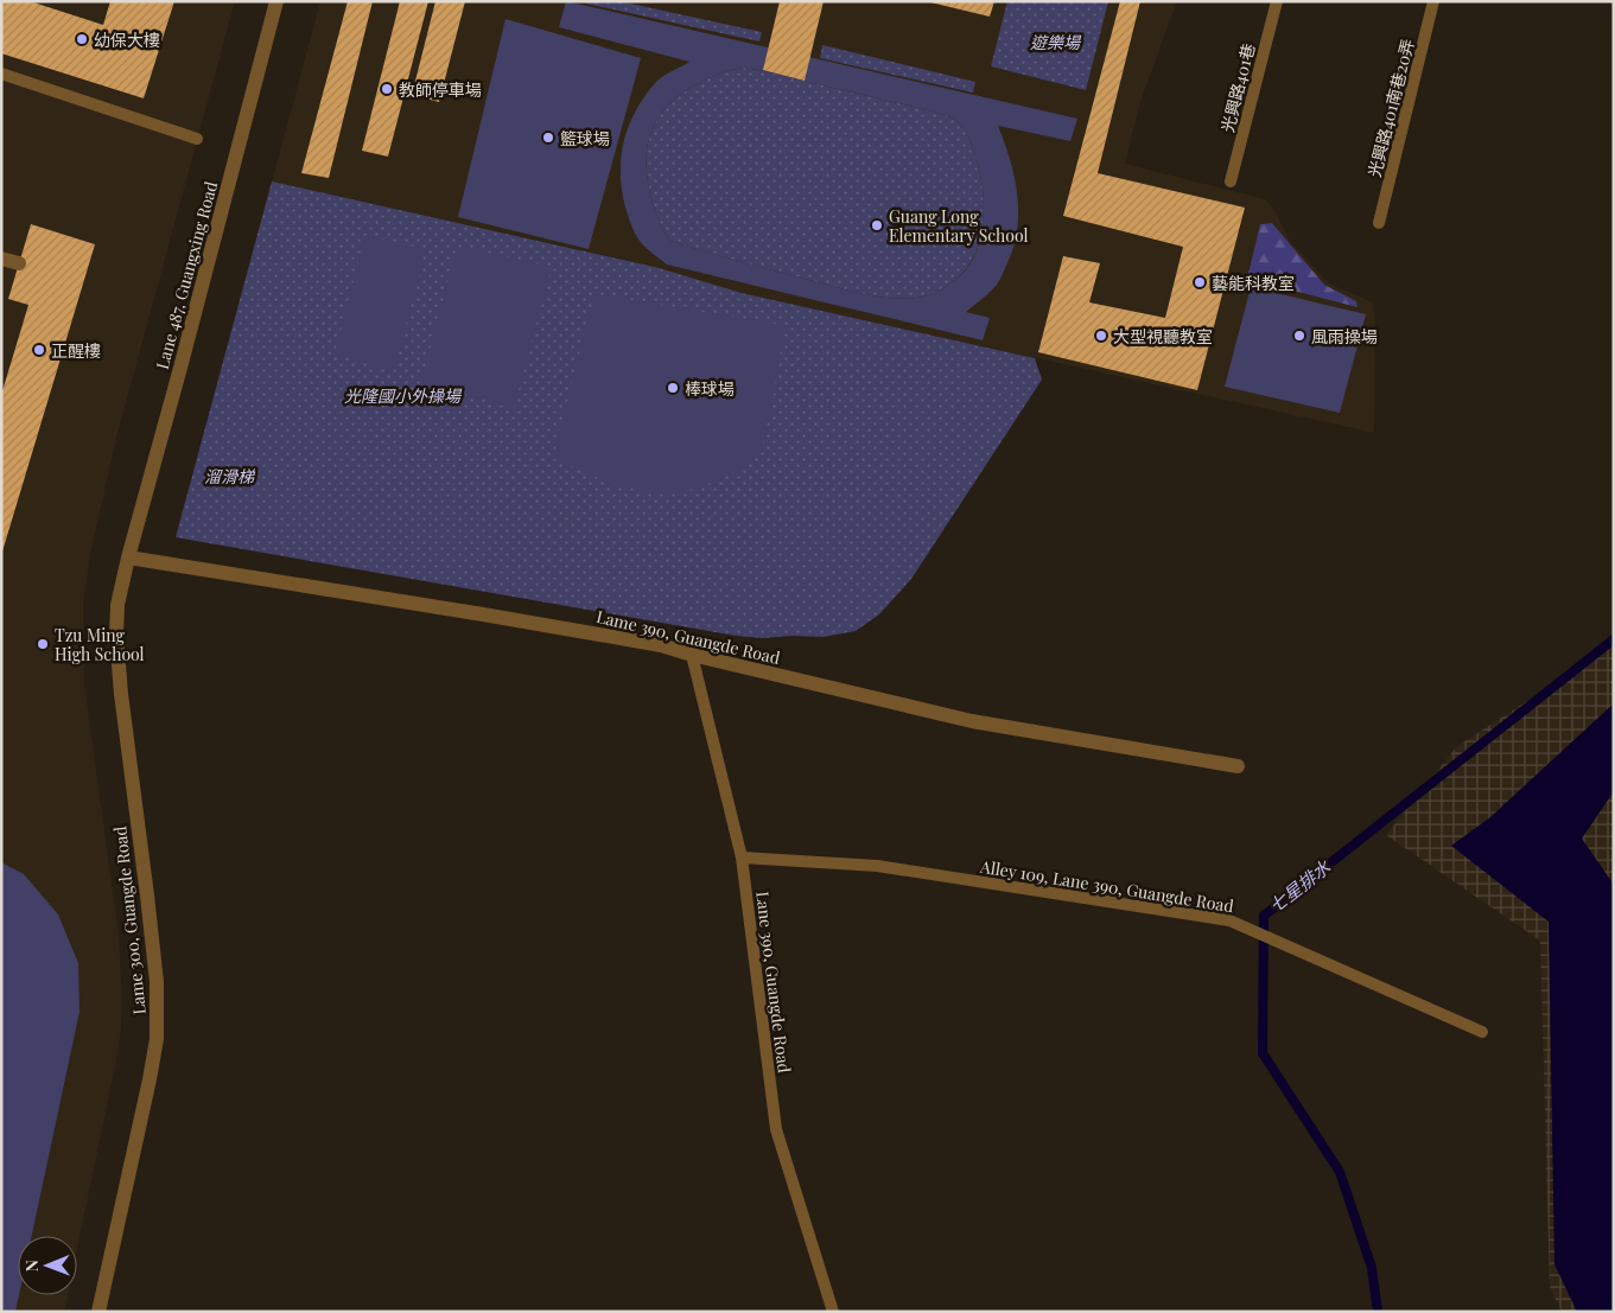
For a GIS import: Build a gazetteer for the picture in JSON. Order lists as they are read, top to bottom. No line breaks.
{"streets":{"street":["Lane 487, Guangxing Road","Lame 390, Guangde Road","Lame 300, Guangde Road"],"lane":["光興路401巷","光興路401南巷20弄","Alley 109, Lane 390, Guangde Road","Lane 390, Guangde Road"]},"crossings":[["Lane 487, Guangxing Road","Lame 390, Guangde Road"],["Lane 487, Guangxing Road","Lame 300, Guangde Road"],["Lame 390, Guangde Road","Lame 300, Guangde Road"],["Lame 390, Guangde Road","Lane 390, Guangde Road"],["Alley 109, Lane 390, Guangde Road","Lane 390, Guangde Road"]],"water":["七星排水"],"parks":["遊樂場","光隆國小外操場","溜滑梯"],"places":["幼保大樓","教師停車場","籃球場","Guang Long Elementary School","藝能科教室","大型視聽教室","風雨操場","正醒樓","棒球場","Tzu Ming High School"],"north":"left"}
